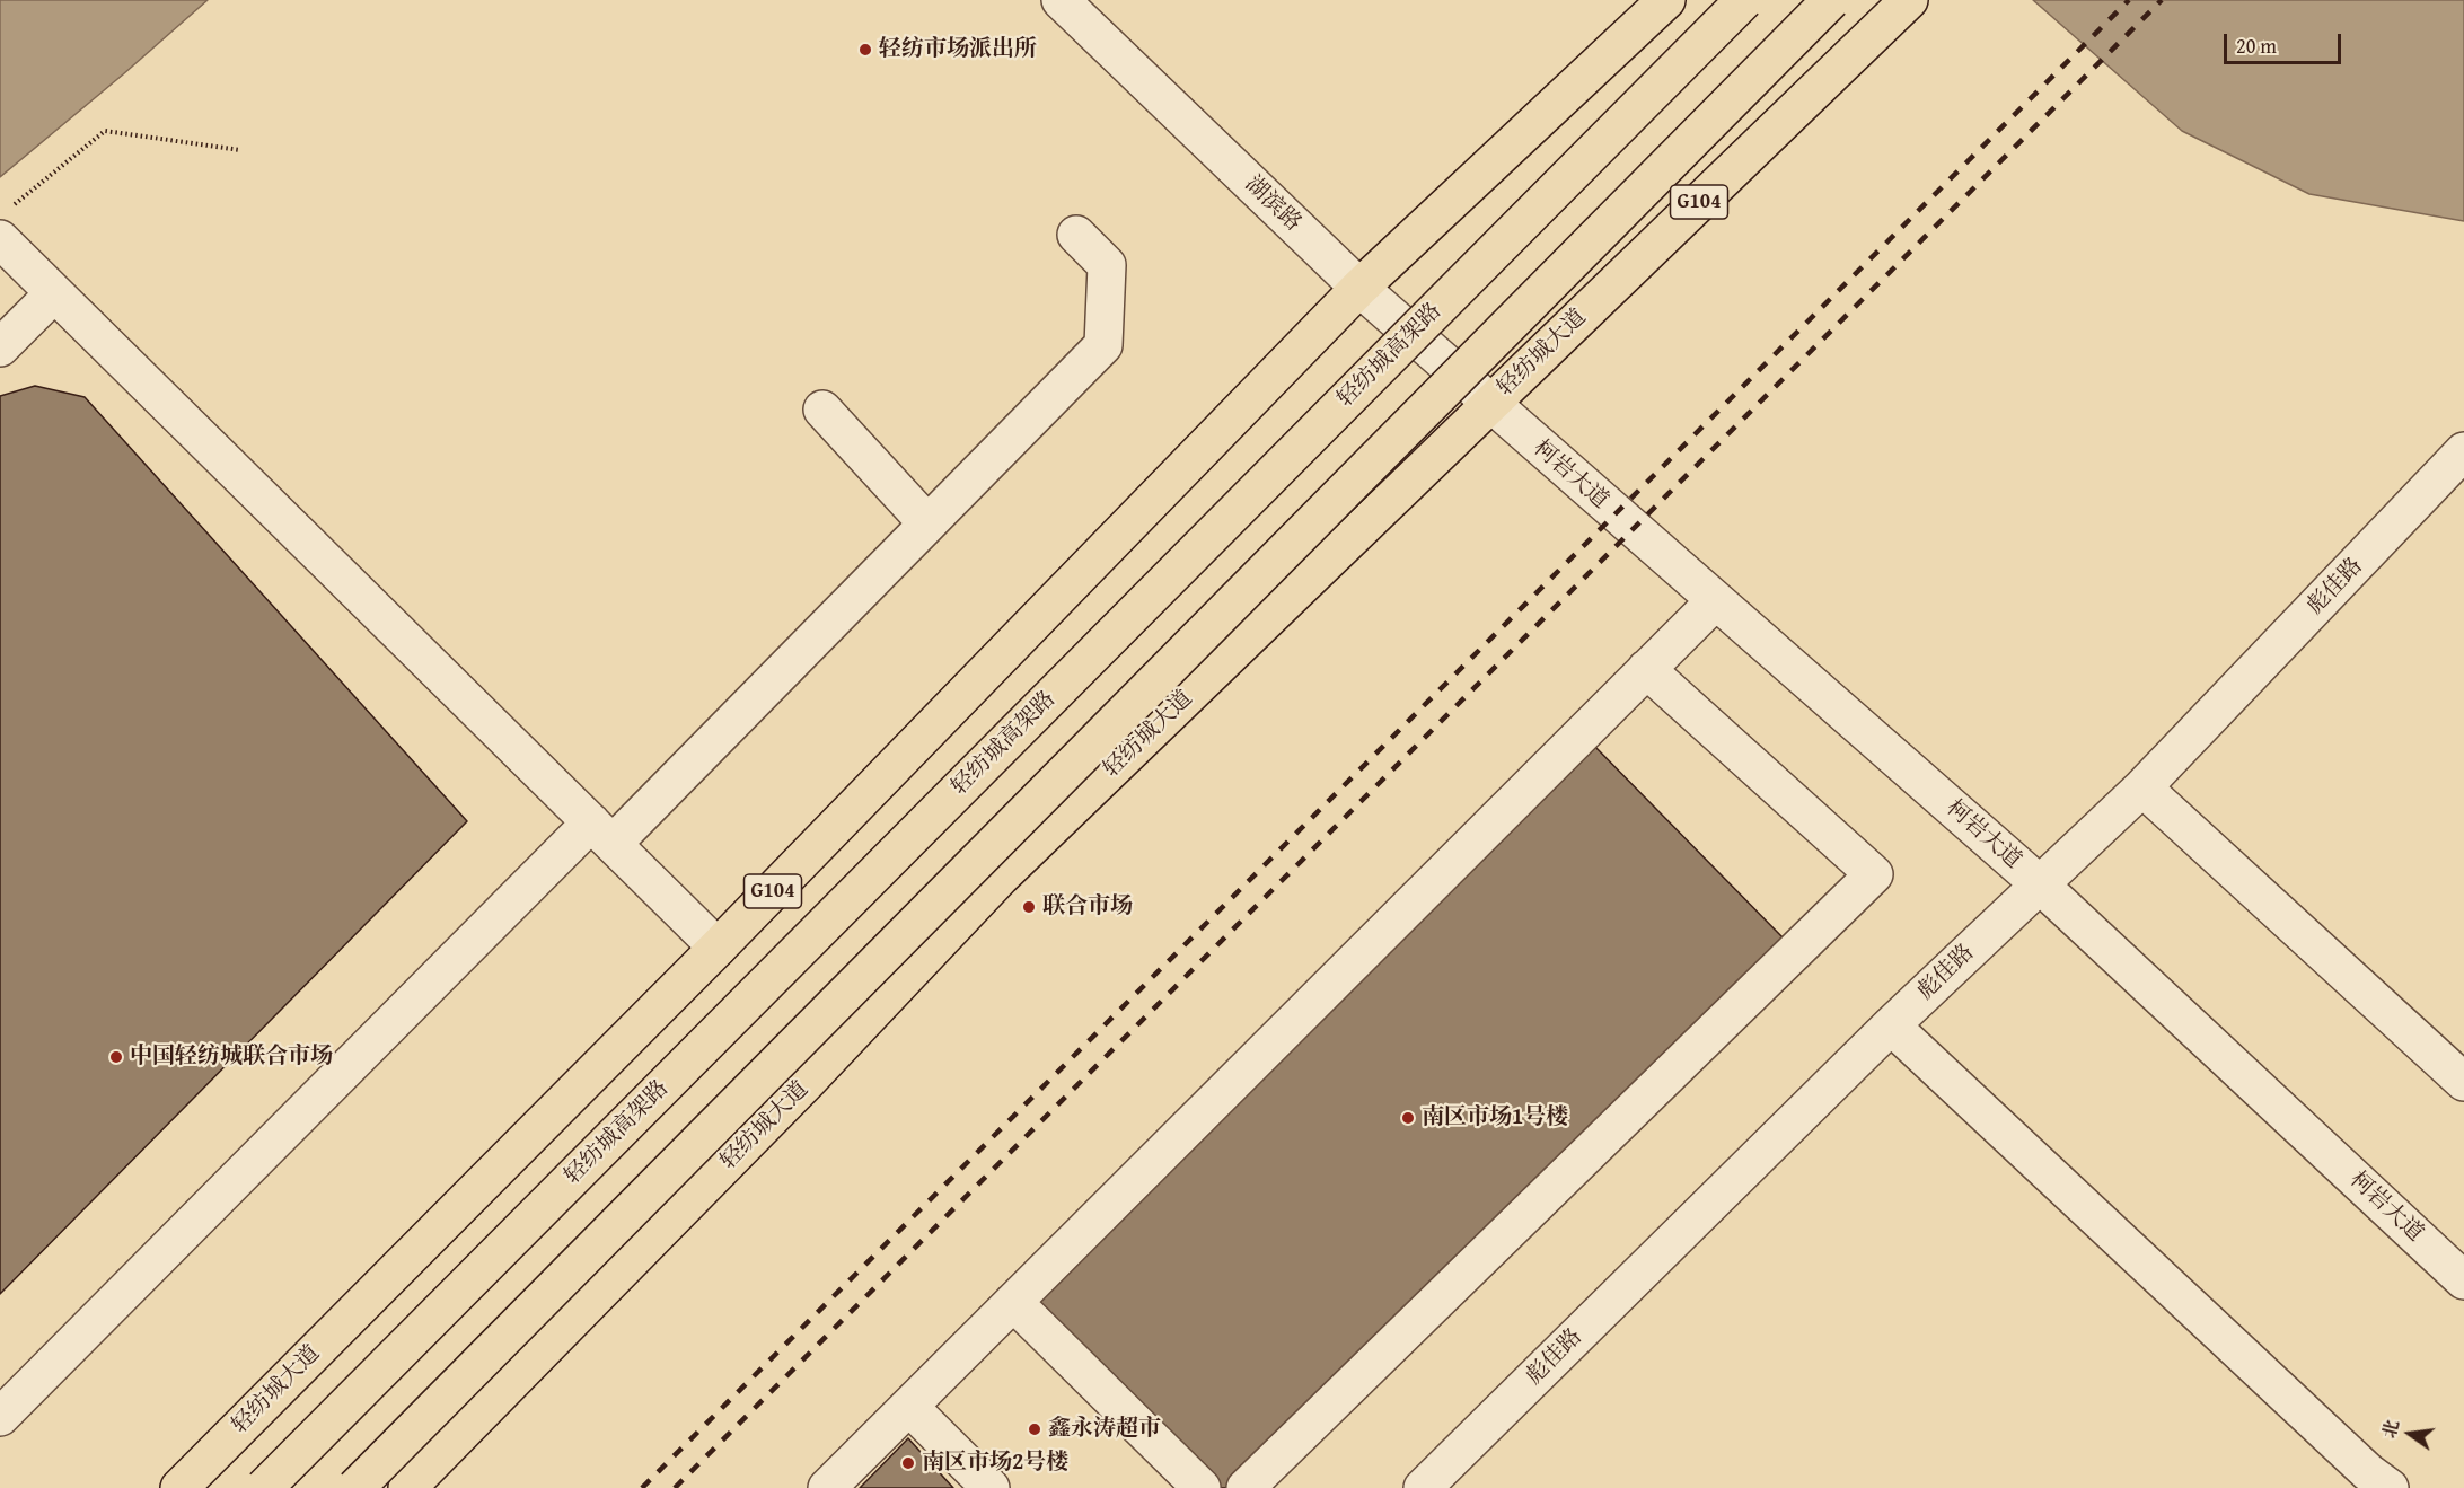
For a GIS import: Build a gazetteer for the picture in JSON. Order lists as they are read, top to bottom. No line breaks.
{"streets":{"main road":["G104","轻纺城大道","轻纺城高架路"],"street":["湖滨路","柯岩大道","彪佳路"]},"crossings":[["湖滨路","轻纺城大道"],["湖滨路","柯岩大道"],["轻纺城大道","柯岩大道"],["柯岩大道","彪佳路"]],"places":["轻纺市场派出所","联合市场","中国轻纺城联合市场","南区市场1号楼","鑫永涛超市","南区市场2号楼"],"scale_bar":"20 m","north":"left"}
